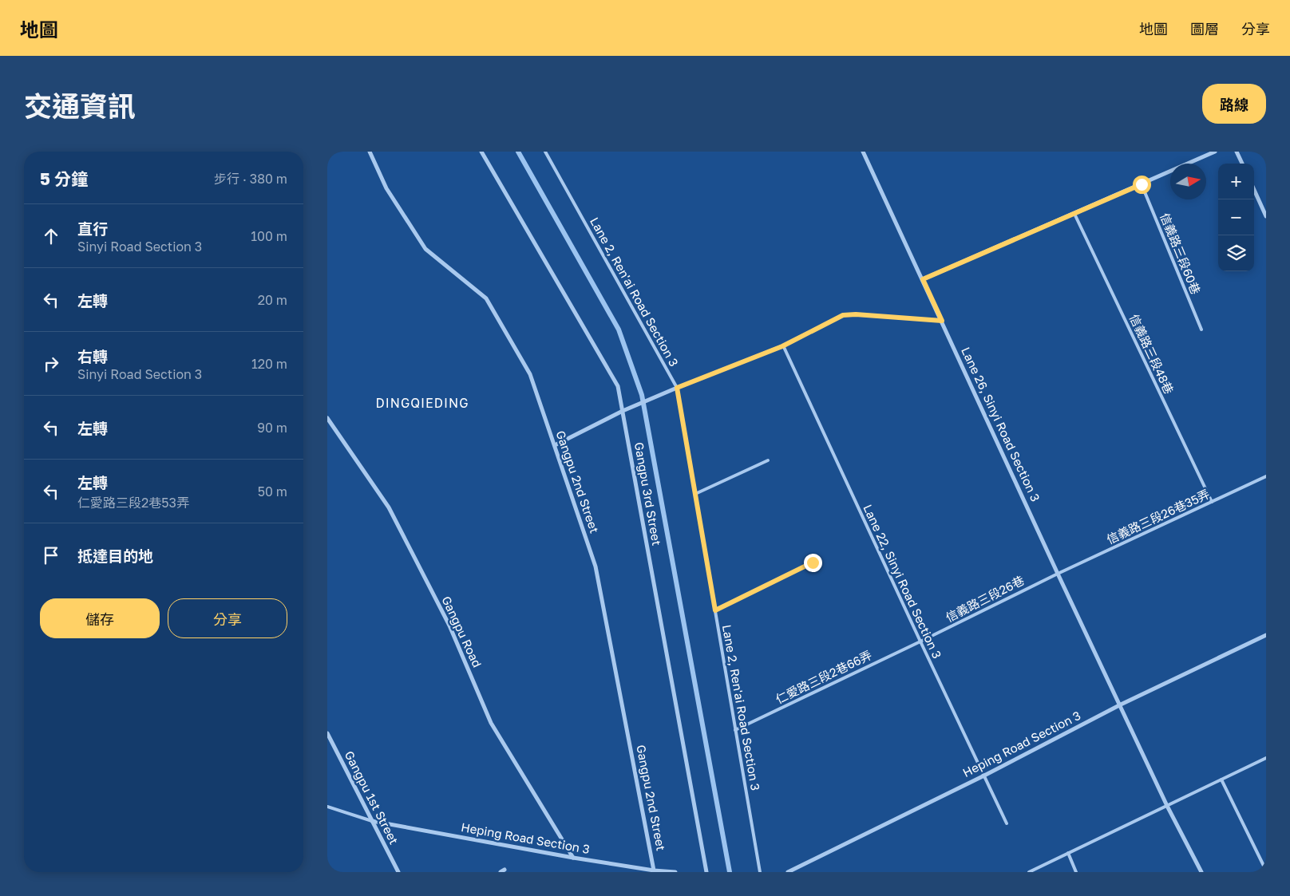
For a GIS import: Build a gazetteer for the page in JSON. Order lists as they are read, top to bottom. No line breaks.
{"streets":{"street":["Lane 26, Sinyi Road Section 3","Gangpu 2nd Street","Gangpu 3rd Street","Gangpu Road","Heping Road Section 3","Gangpu 1st Street"],"lane":["信義路三段60巷","Lane 2, Ren'ai Road Section 3","信義路三段48巷","信義路三段26巷35弄","Lane 22, Sinyi Road Section 3","信義路三段26巷","仁愛路三段2巷66弄"]},"crossings":[["Lane 2, Ren'ai Road Section 3","仁愛路三段2巷66弄"],["信義路三段48巷","信義路三段26巷35弄"],["Lane 26, Sinyi Road Section 3","信義路三段26巷35弄"],["Lane 26, Sinyi Road Section 3","信義路三段26巷"],["Lane 26, Sinyi Road Section 3","Heping Road Section 3"],["Gangpu 2nd Street","Heping Road Section 3"],["信義路三段26巷35弄","信義路三段26巷"],["Lane 22, Sinyi Road Section 3","信義路三段26巷"],["Lane 22, Sinyi Road Section 3","仁愛路三段2巷66弄"],["Lane 22, Sinyi Road Section 3","Heping Road Section 3"],["信義路三段26巷","仁愛路三段2巷66弄"],["Gangpu Road","Heping Road Section 3"],["Heping Road Section 3","Gangpu 1st Street"]],"districts":["DINGQIEDING"],"north":"right","page":{"header":"地圖","nav":["地圖","圖層","分享"],"title":"交通資訊","buttons":["路線",["儲存","分享"]],"heading":["5 分鐘","步行 · 380 m"],"map_buttons":["+","−"],"list":[["直行","Sinyi Road Section 3","100 m"],["左轉","20 m"],["右轉","Sinyi Road Section 3","120 m"],["左轉","90 m"],["左轉","仁愛路三段2巷53弄","50 m"],"抵達目的地"]}}
